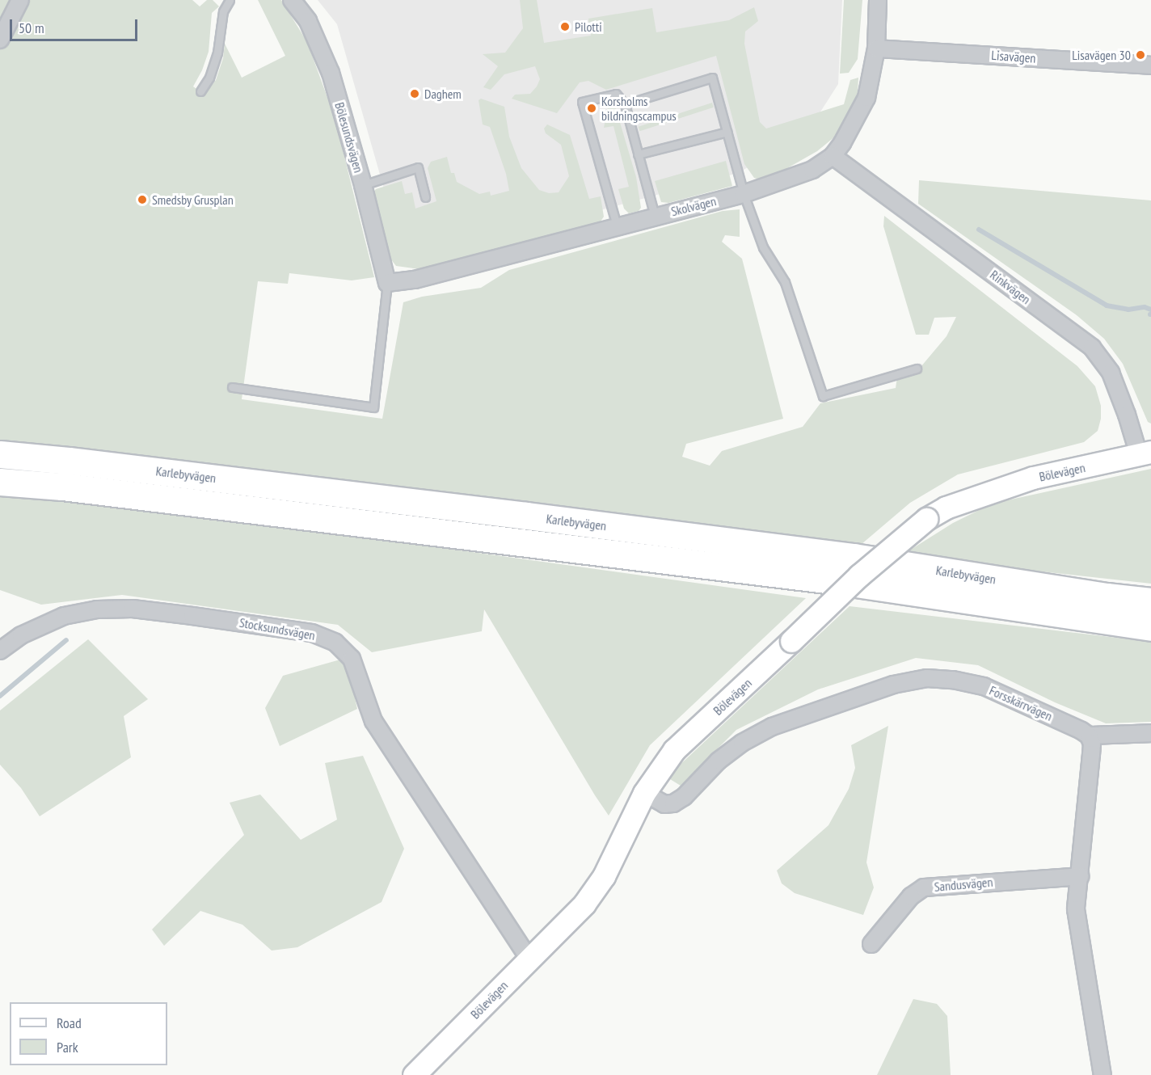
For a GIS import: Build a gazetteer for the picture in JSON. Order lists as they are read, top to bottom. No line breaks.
{"streets":{"highway":["Karlebyvägen"],"main road":["Bölevägen"],"street":["Lisavägen","Bölesundsvägen","Skolvägen","Rinkvägen","Stocksundsvägen","Forsskärrvägen","Sandusvägen"]},"crossings":[["Lisavägen","Skolvägen"],["Bölesundsvägen","Skolvägen"],["Skolvägen","Rinkvägen"],["Rinkvägen","Bölevägen"],["Bölevägen","Stocksundsvägen"],["Bölevägen","Forsskärrvägen"]],"places":["Pilotti","Lisavägen 30","Daghem","Korsholms bildningscampus","Smedsby Grusplan"],"legend":["Road","Park"],"scale_bar":"50 m"}
